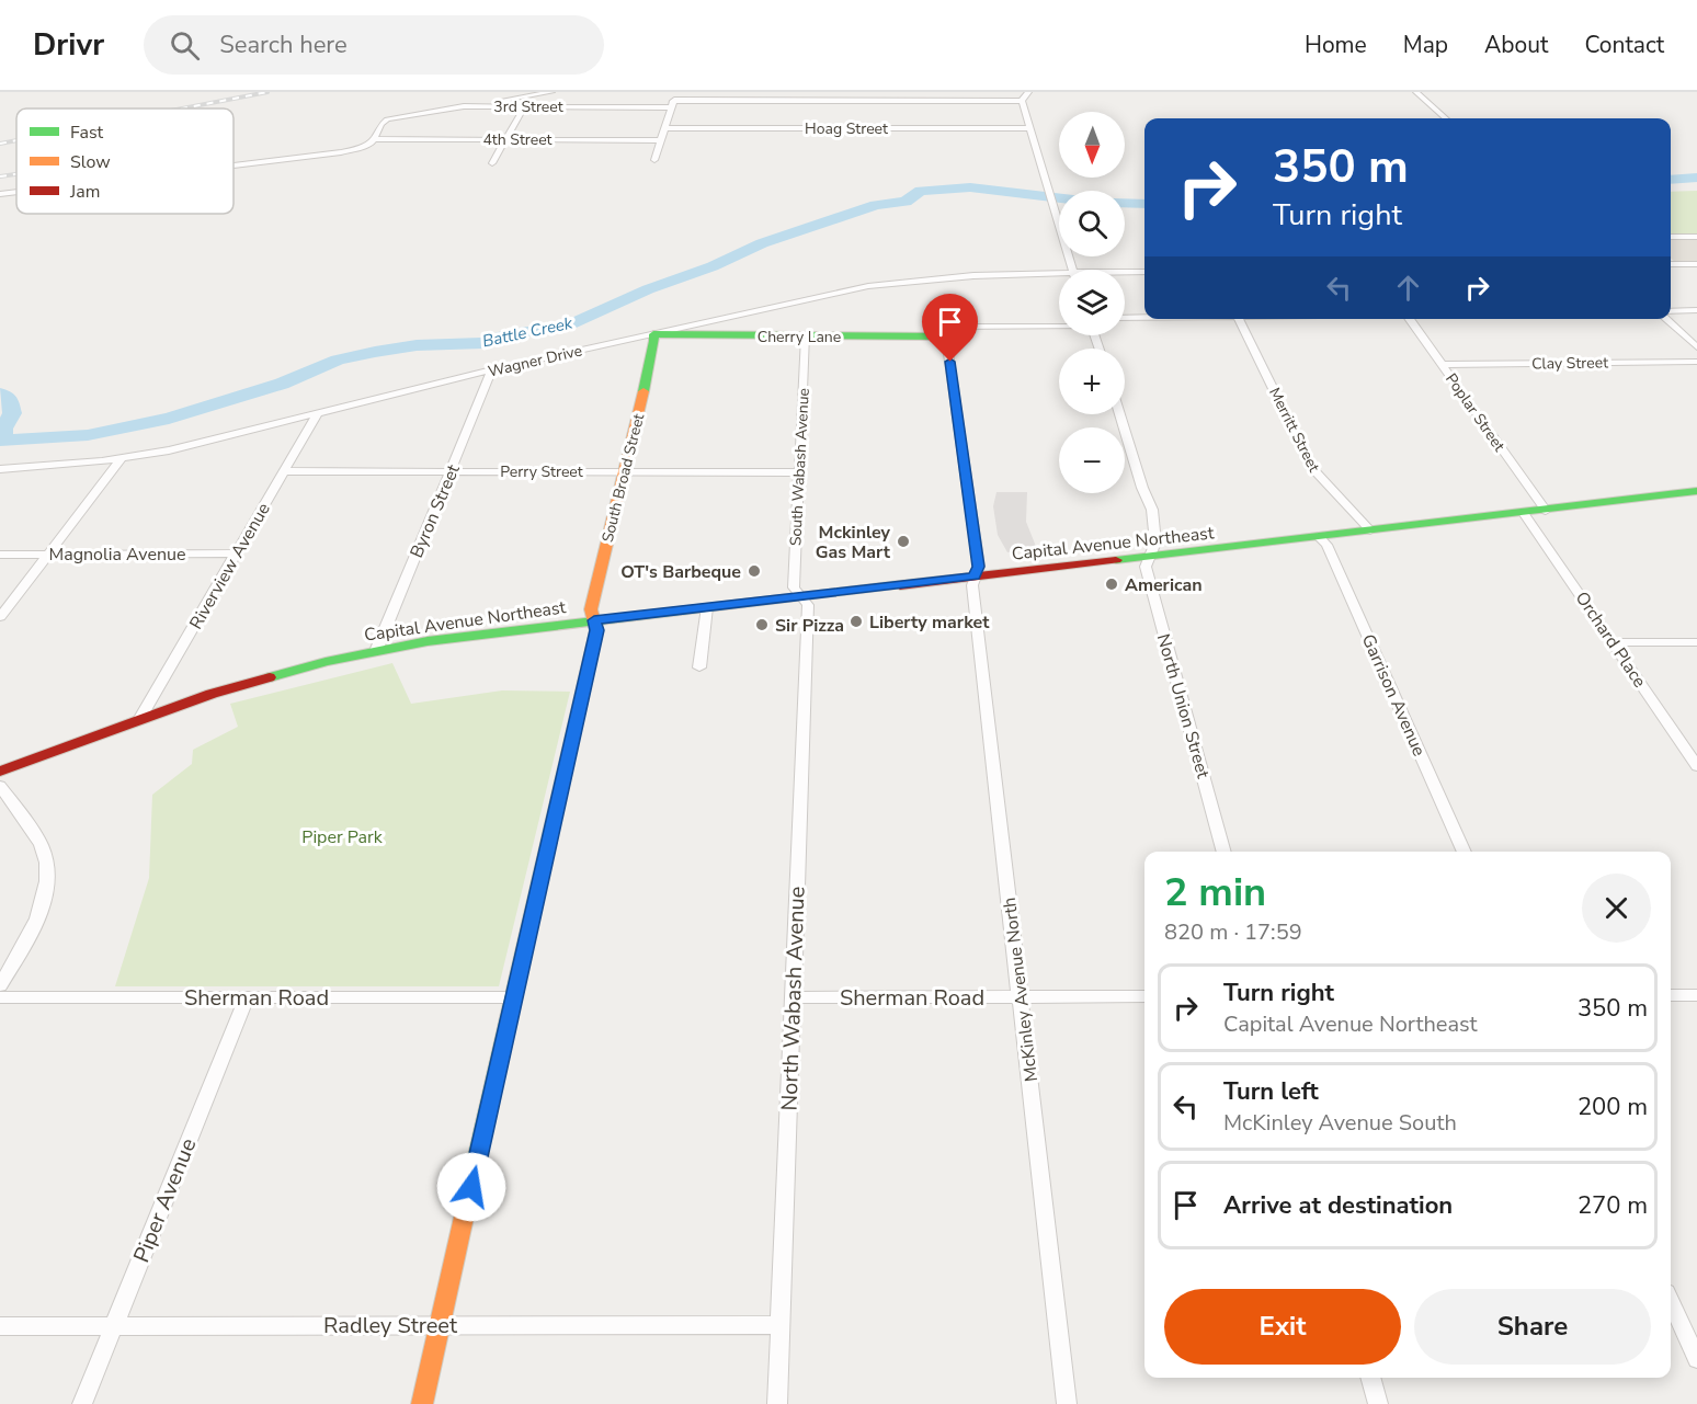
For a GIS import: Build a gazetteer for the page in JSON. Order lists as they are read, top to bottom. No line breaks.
{"streets":{"street":["3rd Street","Hoag Street","4th Street","Cherry Lane","Wagner Drive","Clay Street","Poplar Street","Merritt Street","South Wabash Avenue","Perry Street","South Broad Street","Byron Street","Capital Avenue Northeast","Magnolia Avenue","Riverview Avenue","Orchard Place","Garrison Avenue","North Union Street","McKinley Avenue North","Sherman Road","North Wabash Avenue","Piper Avenue","Radley Street"]},"crossings":[["3rd Street","4th Street"],["Cherry Lane","Wagner Drive"],["Cherry Lane","South Wabash Avenue"],["Cherry Lane","South Broad Street"],["Cherry Lane","McKinley Avenue North"],["Wagner Drive","South Broad Street"],["Wagner Drive","Byron Street"],["Wagner Drive","Riverview Avenue"],["Clay Street","Poplar Street"],["Poplar Street","Capital Avenue Northeast"],["Merritt Street","Capital Avenue Northeast"],["South Wabash Avenue","Perry Street"],["South Wabash Avenue","Capital Avenue Northeast"],["South Wabash Avenue","North Wabash Avenue"],["Perry Street","South Broad Street"],["Perry Street","Byron Street"],["Perry Street","Riverview Avenue"],["South Broad Street","Capital Avenue Northeast"],["South Broad Street","Sherman Road"],["South Broad Street","Radley Street"],["Byron Street","Capital Avenue Northeast"],["Capital Avenue Northeast","Riverview Avenue"],["Capital Avenue Northeast","Orchard Place"],["Capital Avenue Northeast","Garrison Avenue"],["Capital Avenue Northeast","North Union Street"],["Capital Avenue Northeast","McKinley Avenue North"],["Capital Avenue Northeast","North Wabash Avenue"],["Magnolia Avenue","Riverview Avenue"],["McKinley Avenue North","Sherman Road"],["Sherman Road","North Wabash Avenue"],["Sherman Road","Piper Avenue"],["North Wabash Avenue","Radley Street"],["Piper Avenue","Radley Street"]],"water":["Battle Creek"],"parks":["Piper Park"],"places":["Mckinley Gas Mart","OT's Barbeque","American","Liberty market","Sir Pizza"],"legend":["Fast","Slow","Jam"],"north":"bottom","page":{"header":"Drivr","search":"Search here","nav":["Home","Map","About","Contact"],"map_buttons":["+","−"],"turn":["350 m","Turn right"],"heading":["2 min","820 m · 17:59"],"list":[{"name":"Turn right","note":"Capital Avenue Northeast","value":"350 m"},{"name":"Turn left","note":"McKinley Avenue South","value":"200 m"},{"name":"Arrive at destination","value":"270 m"}],"buttons":["Exit","Share"]}}
